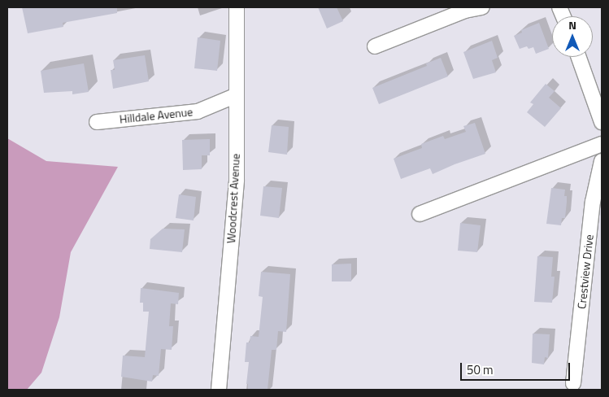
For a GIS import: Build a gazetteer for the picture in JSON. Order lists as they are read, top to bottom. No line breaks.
{"streets":{"street":["Hilldale Avenue","Woodcrest Avenue","Crestview Drive"]},"crossings":[["Hilldale Avenue","Woodcrest Avenue"]],"scale_bar":"50 m","north":"top"}
